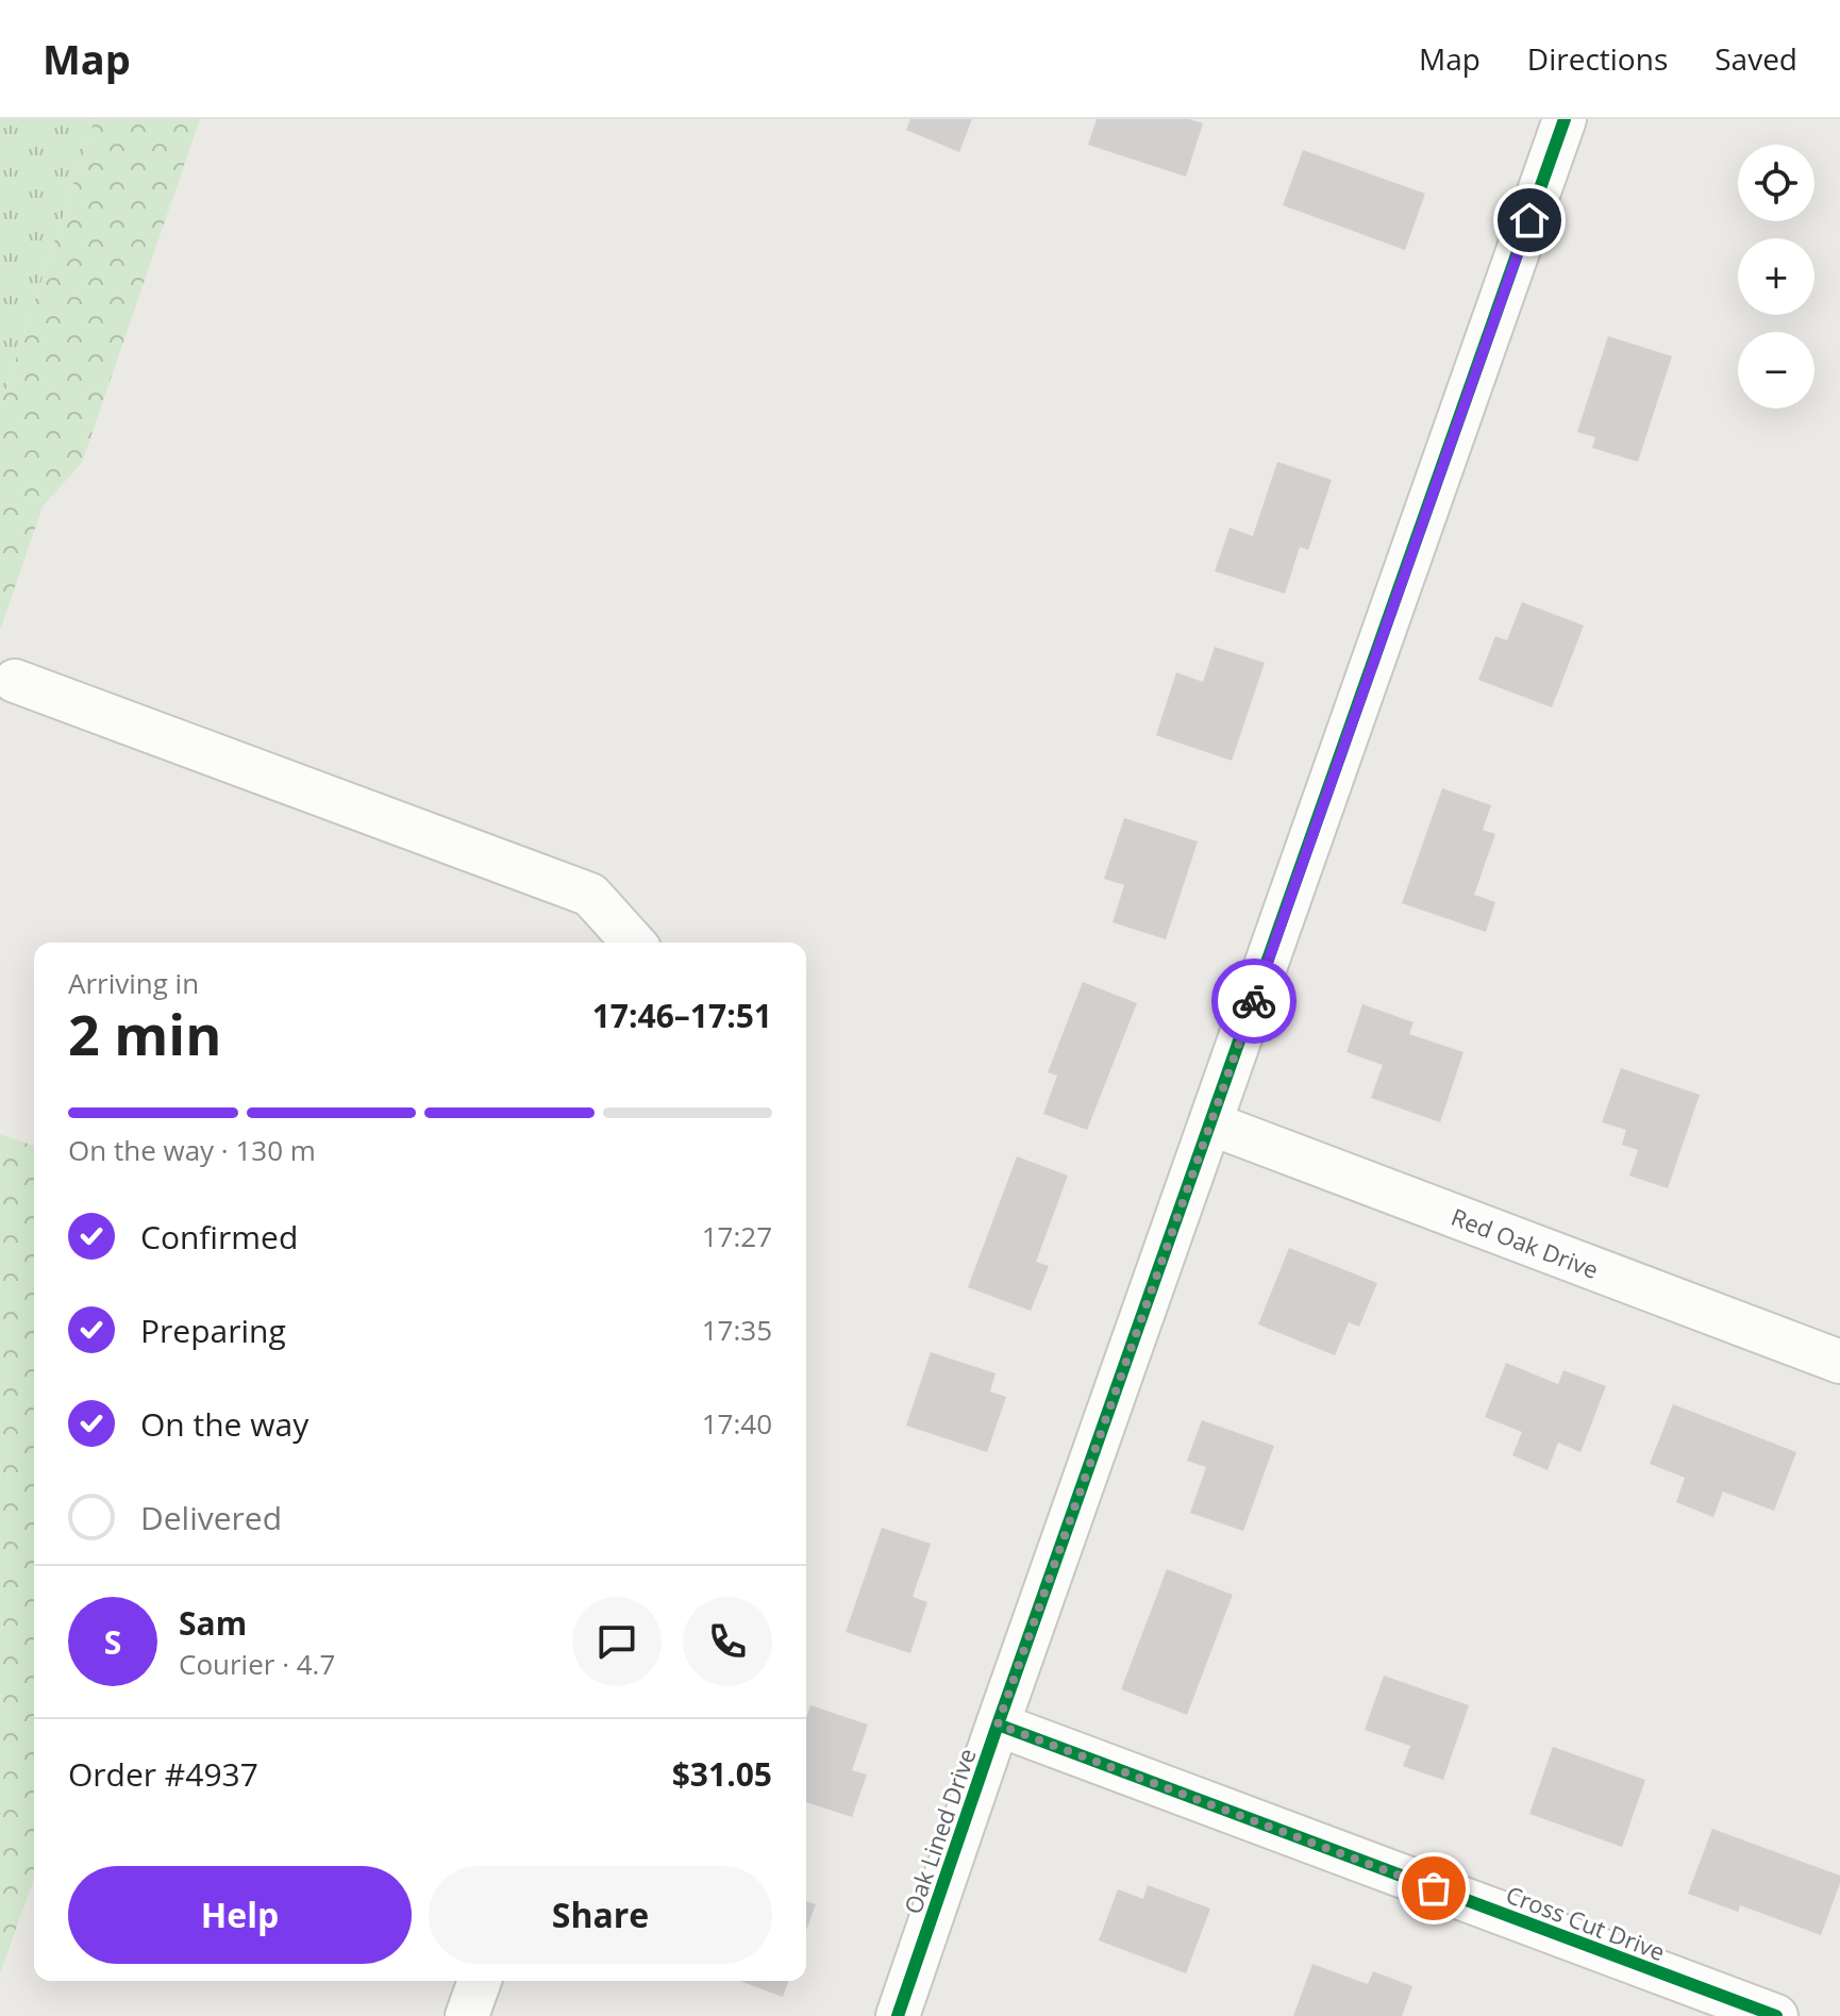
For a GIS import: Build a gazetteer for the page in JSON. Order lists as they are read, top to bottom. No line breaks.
{"streets":{"street":["Red Oak Drive","Oak Lined Drive","Cross Cut Drive"]},"crossings":[["Red Oak Drive","Oak Lined Drive"],["Oak Lined Drive","Cross Cut Drive"]],"page":{"header":"Map","nav":["Map","Directions","Saved"],"map_buttons":["+","−"],"heading":["2 min","Arriving in","17:46–17:51"],"panel":["Sam","Courier · 4.7","Order #4937","$31.05"],"bar":"On the way · 130 m","list":[["Confirmed","17:27"],["Preparing","17:35"],["On the way","17:40"],"Delivered"],"round":"S","buttons":["Help","Share"]}}
